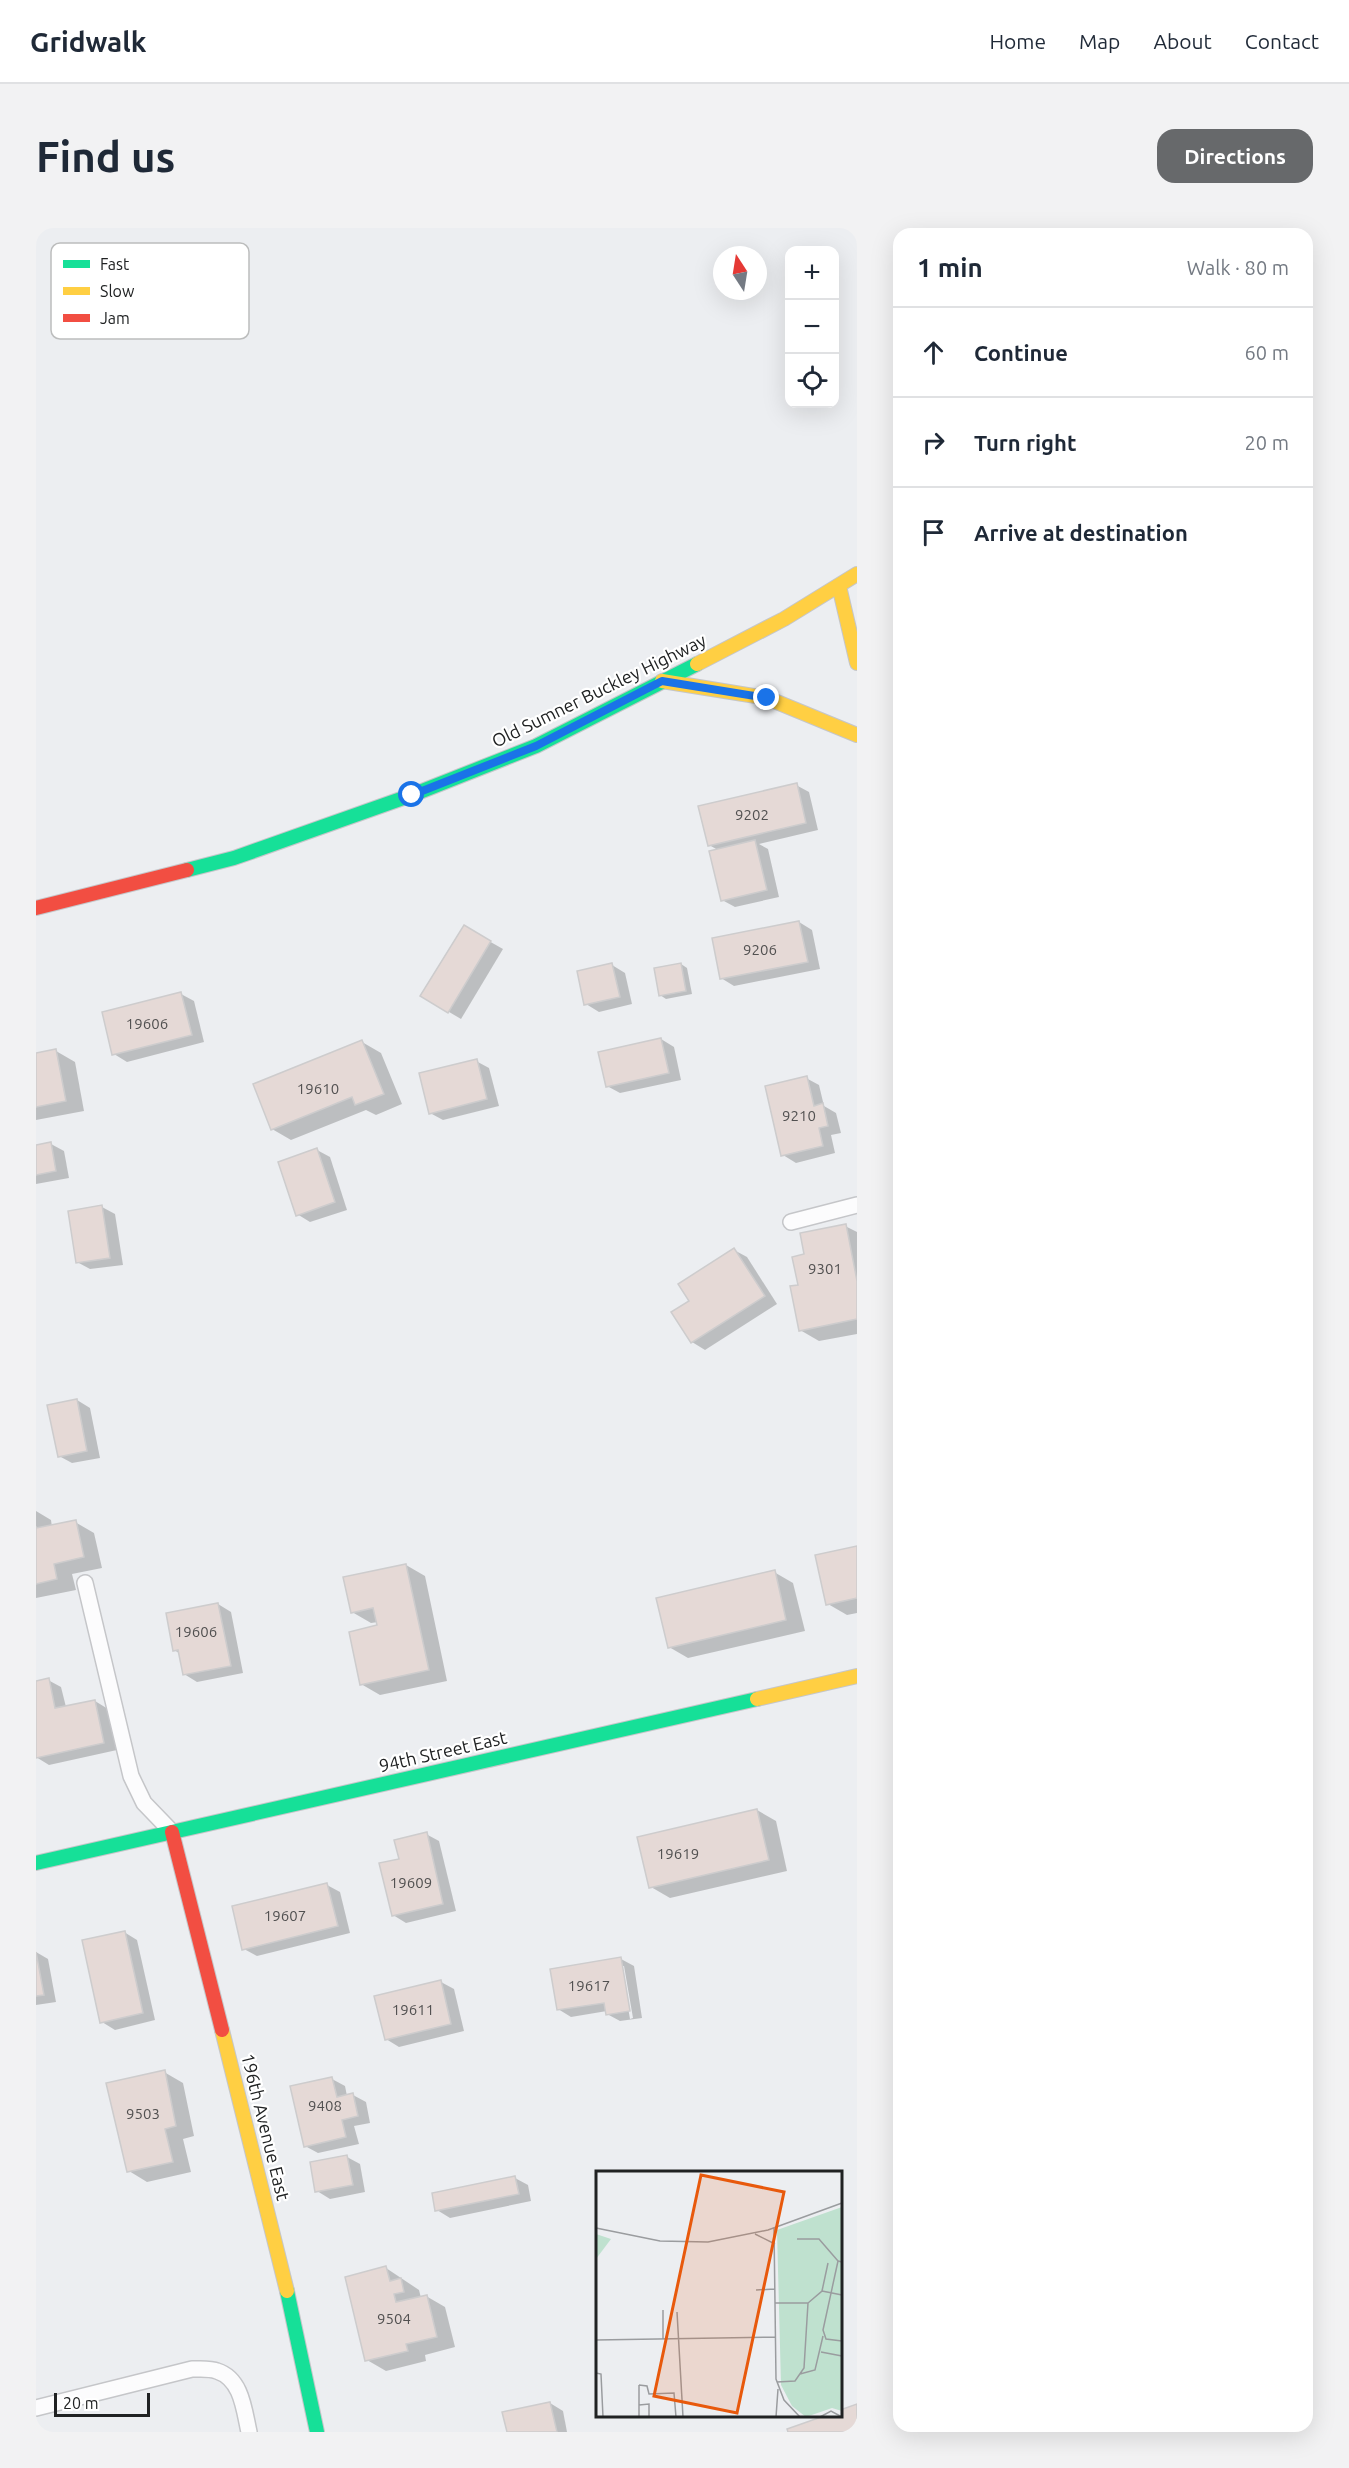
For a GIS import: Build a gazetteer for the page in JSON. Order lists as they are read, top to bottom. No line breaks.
{"streets":{"street":["Old Sumner Buckley Highway","94th Street East","196th Avenue East"]},"crossings":[["94th Street East","196th Avenue East"]],"house_numbers":["9202","9206","19606","19610","9210","9301","19606","19619","19609","19607","19617","19611","9408","9503","9504"],"legend":["Fast","Slow","Jam"],"scale_bar":"20 m","north":"top","page":{"header":"Gridwalk","nav":["Home","Map","About","Contact"],"buttons":"Directions","title":"Find us","heading":["1 min","Walk · 80 m"],"map_buttons":["+","−"],"list":[["Continue","60 m"],["Turn right","20 m"],"Arrive at destination"],"scale":"20 m"}}
